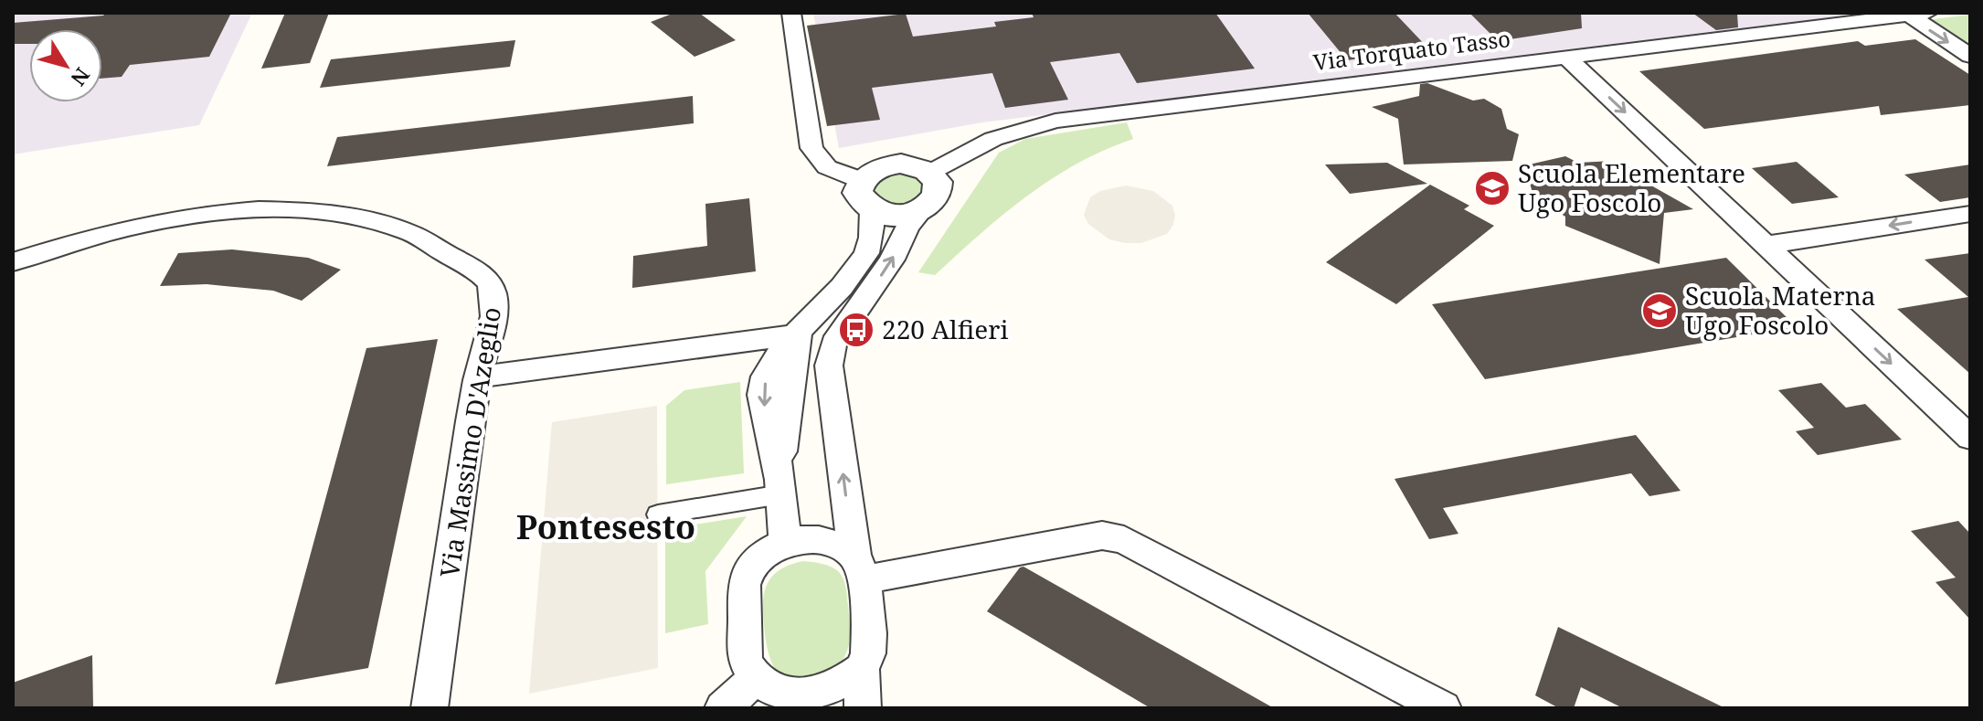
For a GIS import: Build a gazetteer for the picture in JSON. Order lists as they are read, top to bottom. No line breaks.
{"streets":{"street":["Via Torquato Tasso","Via Massimo D'Azeglio"]},"districts":["Pontesesto"],"places":{"school or university":["Scuola Elementare Ugo Foscolo","Scuola Materna Ugo Foscolo"],"bus stop":["220 Alfieri"]},"north":"bottom right"}
